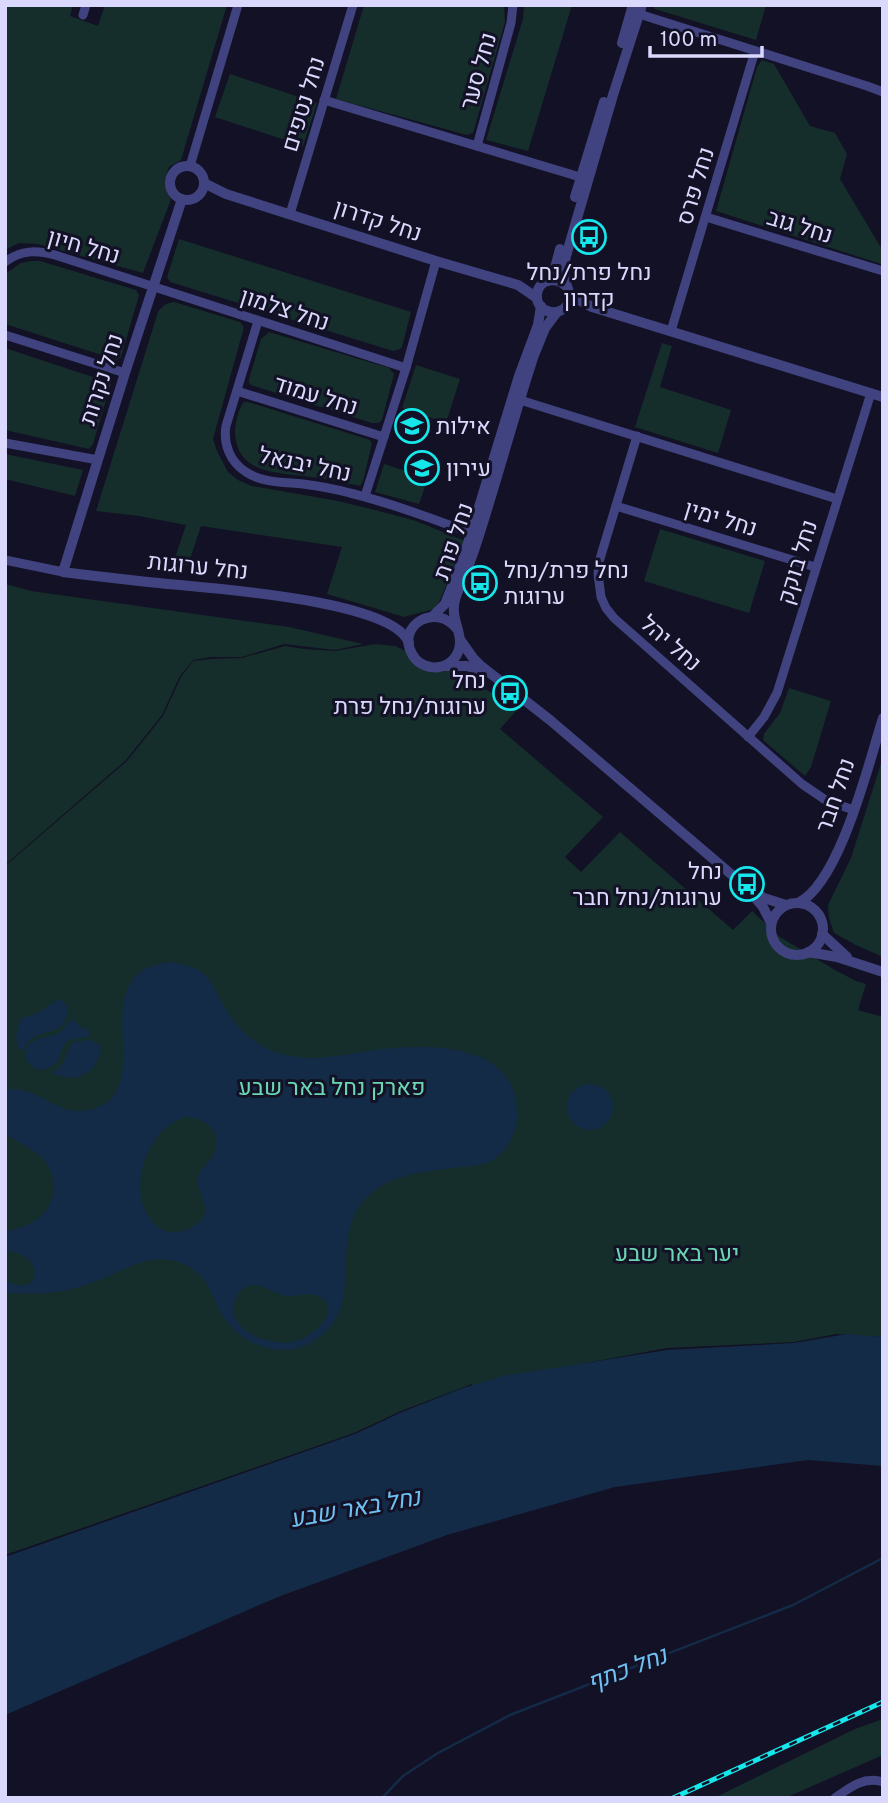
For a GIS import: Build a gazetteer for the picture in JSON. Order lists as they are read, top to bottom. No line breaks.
{"streets":{"street":["נחל סער","נחל נטפים","נחל פרס","נחל קדרון","נחל גוב","נחל חיון","נחל צלמון","נחל נקרות","נחל עמוד","נחל יבנאל","נחל ימין","נחל פרת","נחל בוקק","נחל ערוגות","נחל יהל","נחל חבר"]},"crossings":[["נחל נטפים","נחל קדרון"],["נחל פרס","נחל גוב"],["נחל קדרון","נחל נקרות"],["נחל קדרון","נחל פרת"],["נחל חיון","נחל צלמון"],["נחל חיון","נחל נקרות"],["נחל צלמון","נחל נקרות"],["נחל צלמון","נחל יבנאל"],["נחל נקרות","נחל ערוגות"],["נחל עמוד","נחל יבנאל"],["נחל יבנאל","נחל פרת"],["נחל ימין","נחל בוקק"],["נחל ימין","נחל יהל"],["נחל פרת","נחל ערוגות"],["נחל בוקק","נחל יהל"],["נחל יהל","נחל חבר"]],"water":["נחל באר שבע","נחל כתף"],"parks":["פארק נחל באר שבע","יער באר שבע"],"places":{"bus stop":["נחל פרת/נחל קדרון","נחל פרת/נחל ערוגות","נחל ערוגות/נחל פרת","נחל ערוגות/נחל חבר"],"school or university":["אילות","עירון"]},"scale_bar":"100 m"}
